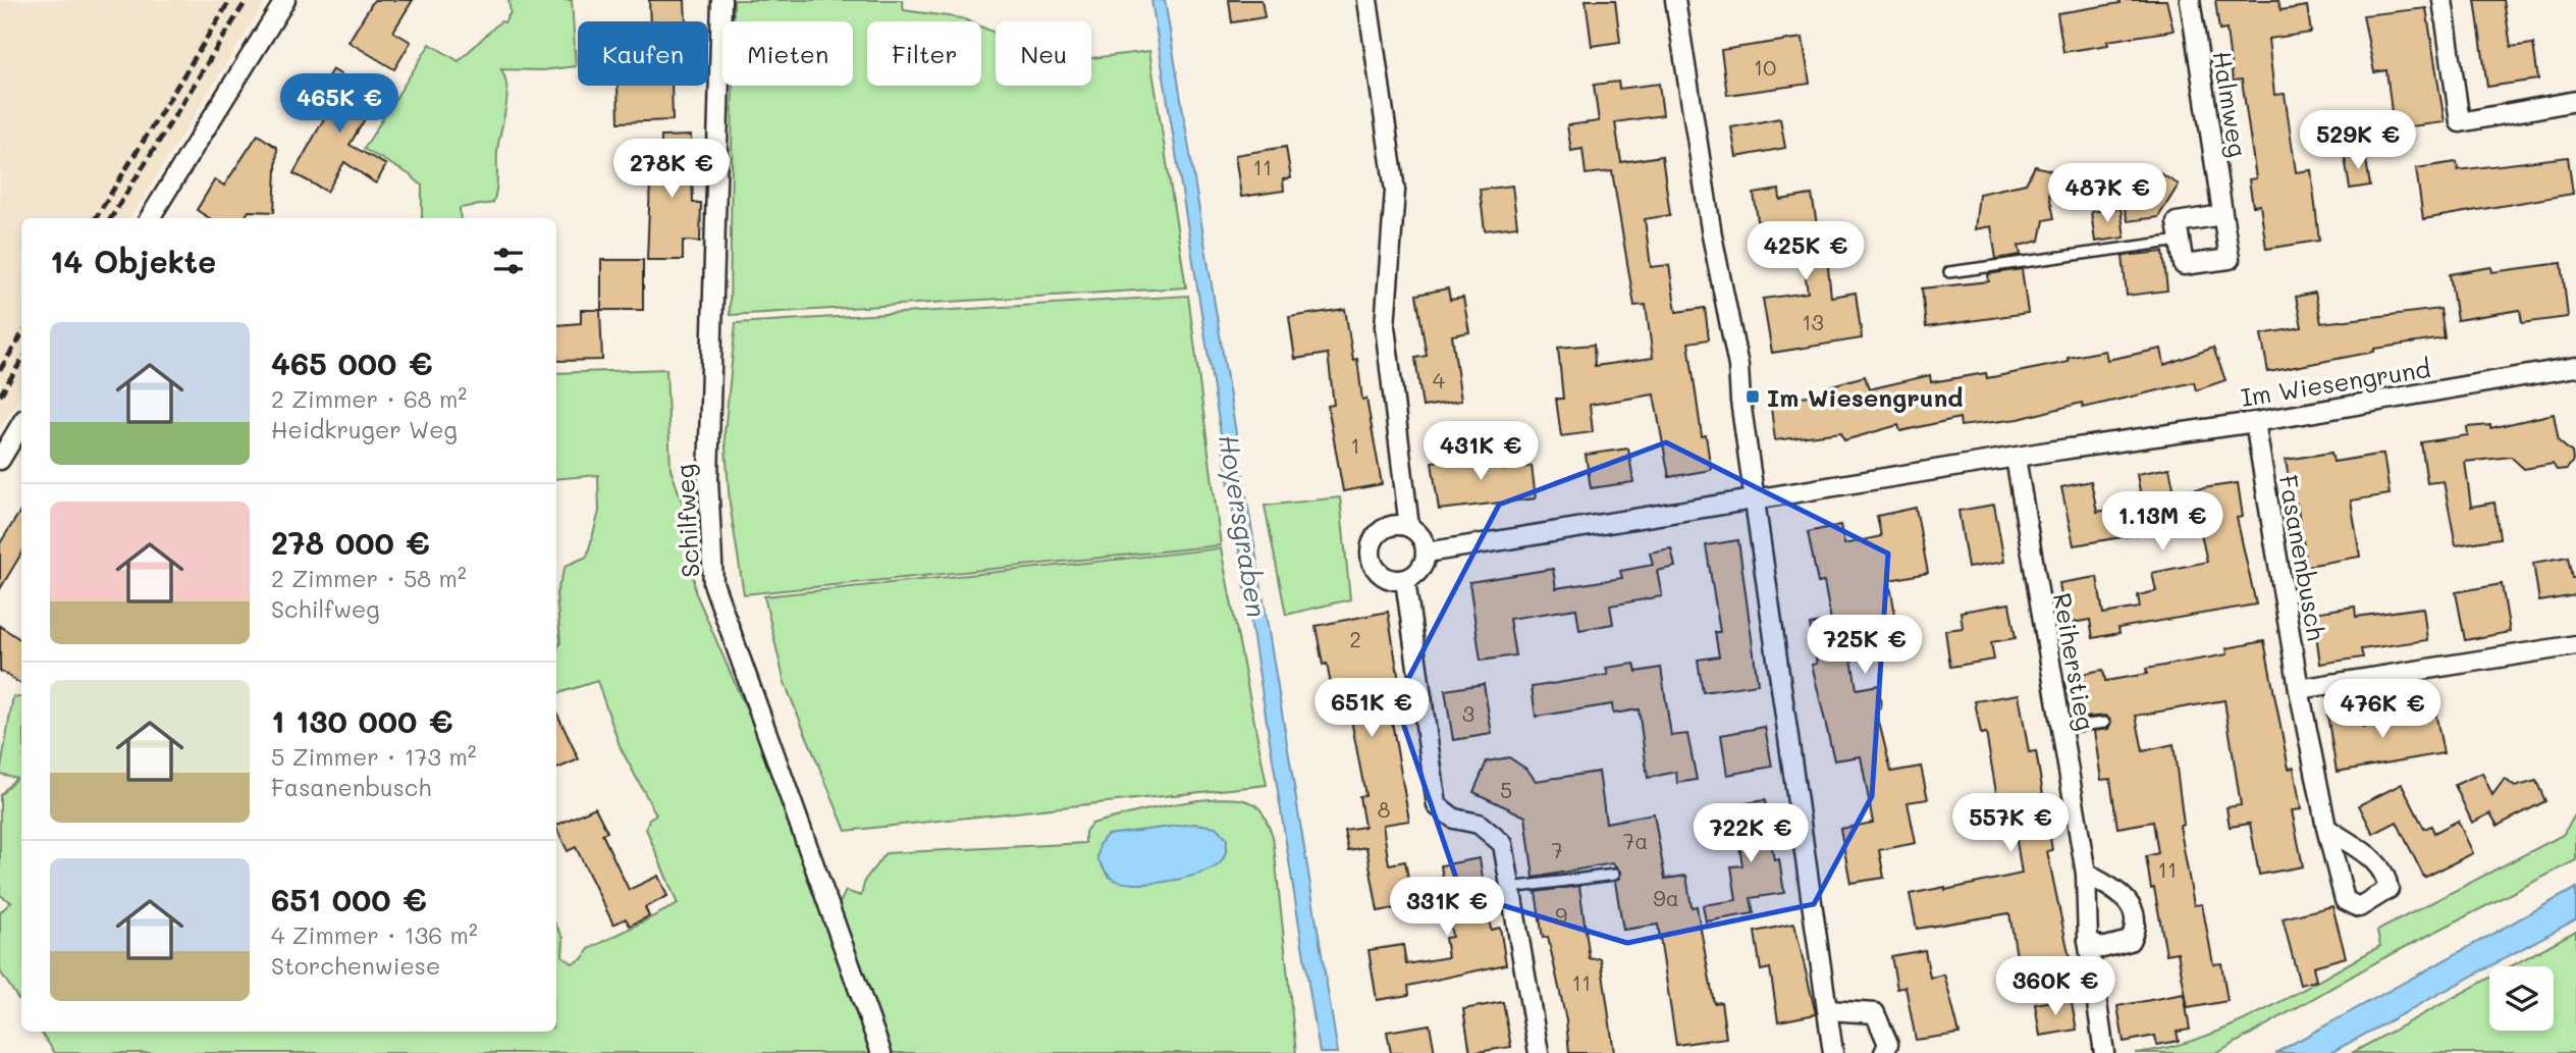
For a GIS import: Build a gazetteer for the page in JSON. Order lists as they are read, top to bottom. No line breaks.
{"streets":{"street":["Halmweg","Im Wiesengrund","Schilfweg","Fasanenbusch","Reiherstieg"]},"crossings":[["Im Wiesengrund","Fasanenbusch"],["Im Wiesengrund","Reiherstieg"]],"water":["Hoyersgraben"],"places":{"transit":["Im Wiesengrund"]},"house_numbers":["10","11","13","4","1","2","3","5","8","7a","7","11","9a","9","11"],"page":{"chip":["Kaufen","Mieten","Filter","Neu"],"price":["465K €","529K €","278K €","487K €","425K €","431K €","1.13M €","725K €","651K €","476K €","557K €","722K €","331K €","360K €"],"heading":"14 Objekte","list":[{"name":"465 000 €","note":"2 Zimmer · 68 m² · Heidkruger Weg"},{"name":"278 000 €","note":"2 Zimmer · 58 m² · Schilfweg"},{"name":"1 130 000 €","note":"5 Zimmer · 173 m² · Fasanenbusch"},{"name":"651 000 €","note":"4 Zimmer · 136 m² · Storchenwiese"}]}}
